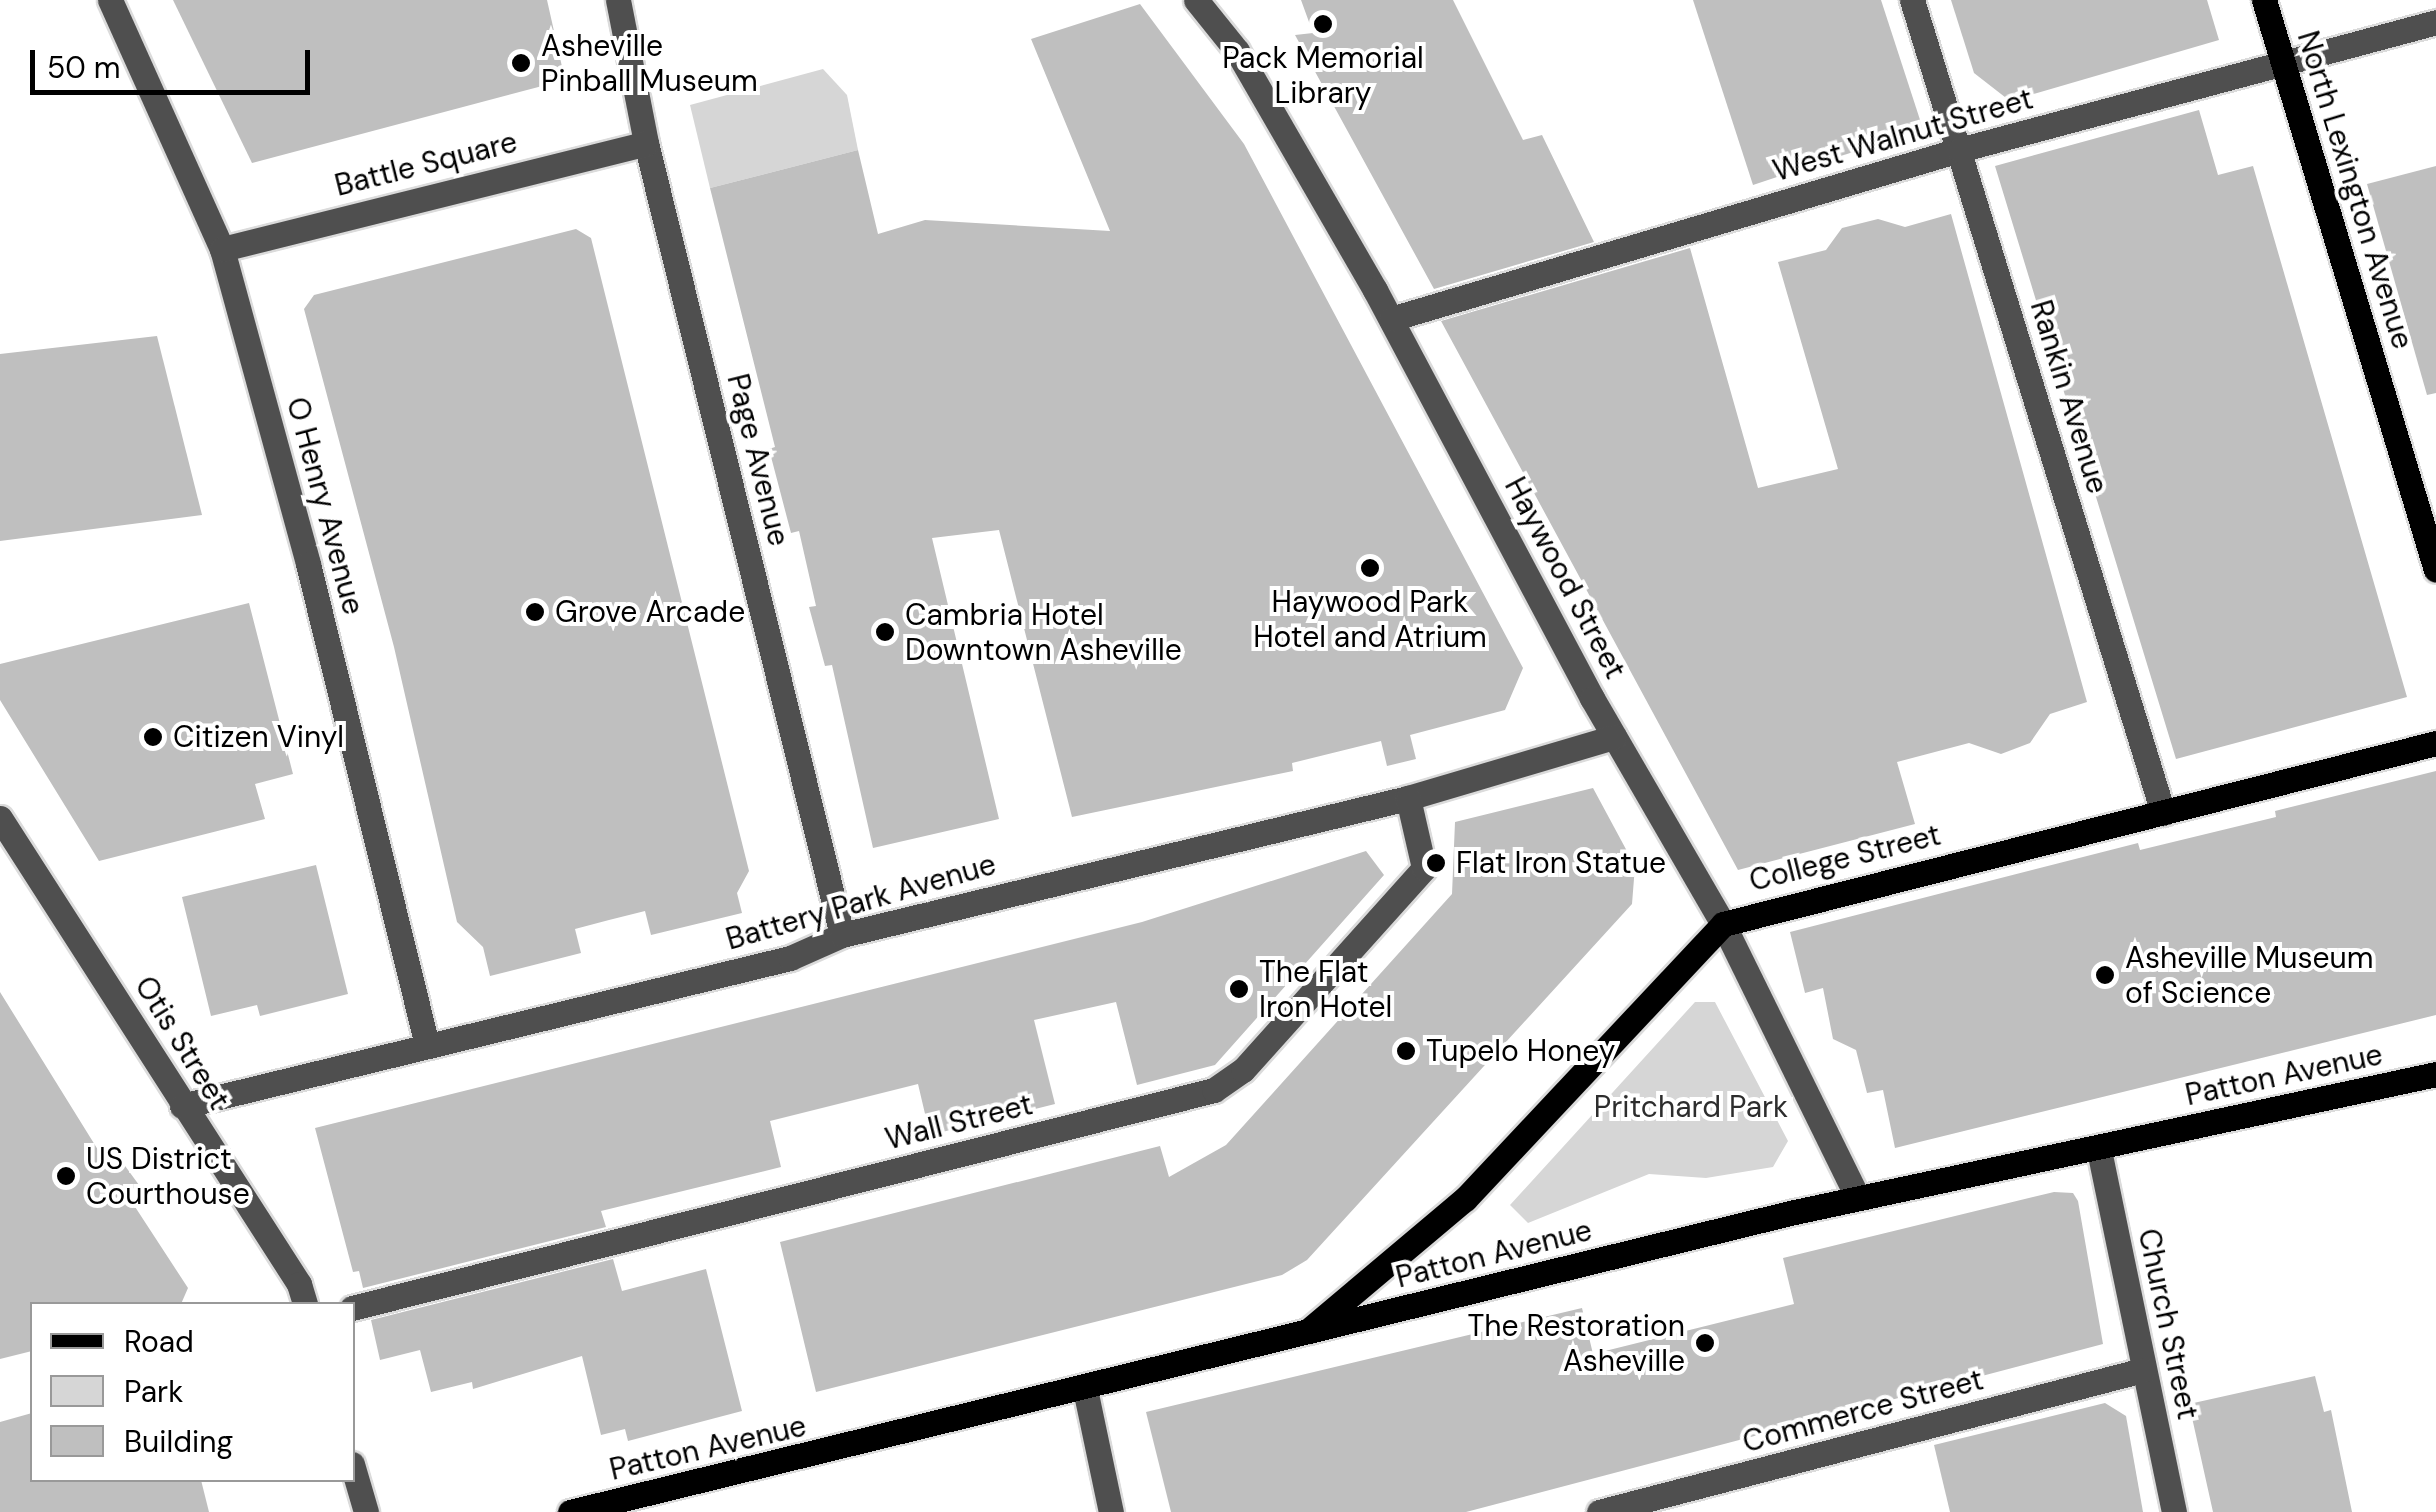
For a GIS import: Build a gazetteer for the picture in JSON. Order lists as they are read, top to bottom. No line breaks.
{"streets":{"main road":["North Lexington Avenue","College Street","Patton Avenue"],"street":["West Walnut Street","Battle Square","Rankin Avenue","Page Avenue","O Henry Avenue","Haywood Street","Battery Park Avenue","Otis Street","Wall Street","Church Street","Commerce Street"]},"crossings":[["West Walnut Street","North Lexington Avenue"],["West Walnut Street","Rankin Avenue"],["West Walnut Street","Haywood Street"],["Battle Square","Page Avenue"],["Battle Square","O Henry Avenue"],["Rankin Avenue","College Street"],["Page Avenue","Battery Park Avenue"],["O Henry Avenue","Battery Park Avenue"],["Haywood Street","College Street"],["Haywood Street","Battery Park Avenue"],["Haywood Street","Patton Avenue"],["College Street","Patton Avenue"],["Battery Park Avenue","Otis Street"],["Battery Park Avenue","Wall Street"],["Patton Avenue","Church Street"],["Church Street","Commerce Street"]],"parks":["Pritchard Park"],"places":["Pack Memorial Library","Asheville Pinball Museum","Haywood Park Hotel and Atrium","Grove Arcade","Cambria Hotel Downtown Asheville","Citizen Vinyl","Flat Iron Statue","Asheville Museum of Science","The Flat Iron Hotel","Tupelo Honey","US District Courthouse","The Restoration Asheville"],"legend":["Road","Park","Building"],"scale_bar":"50 m"}
